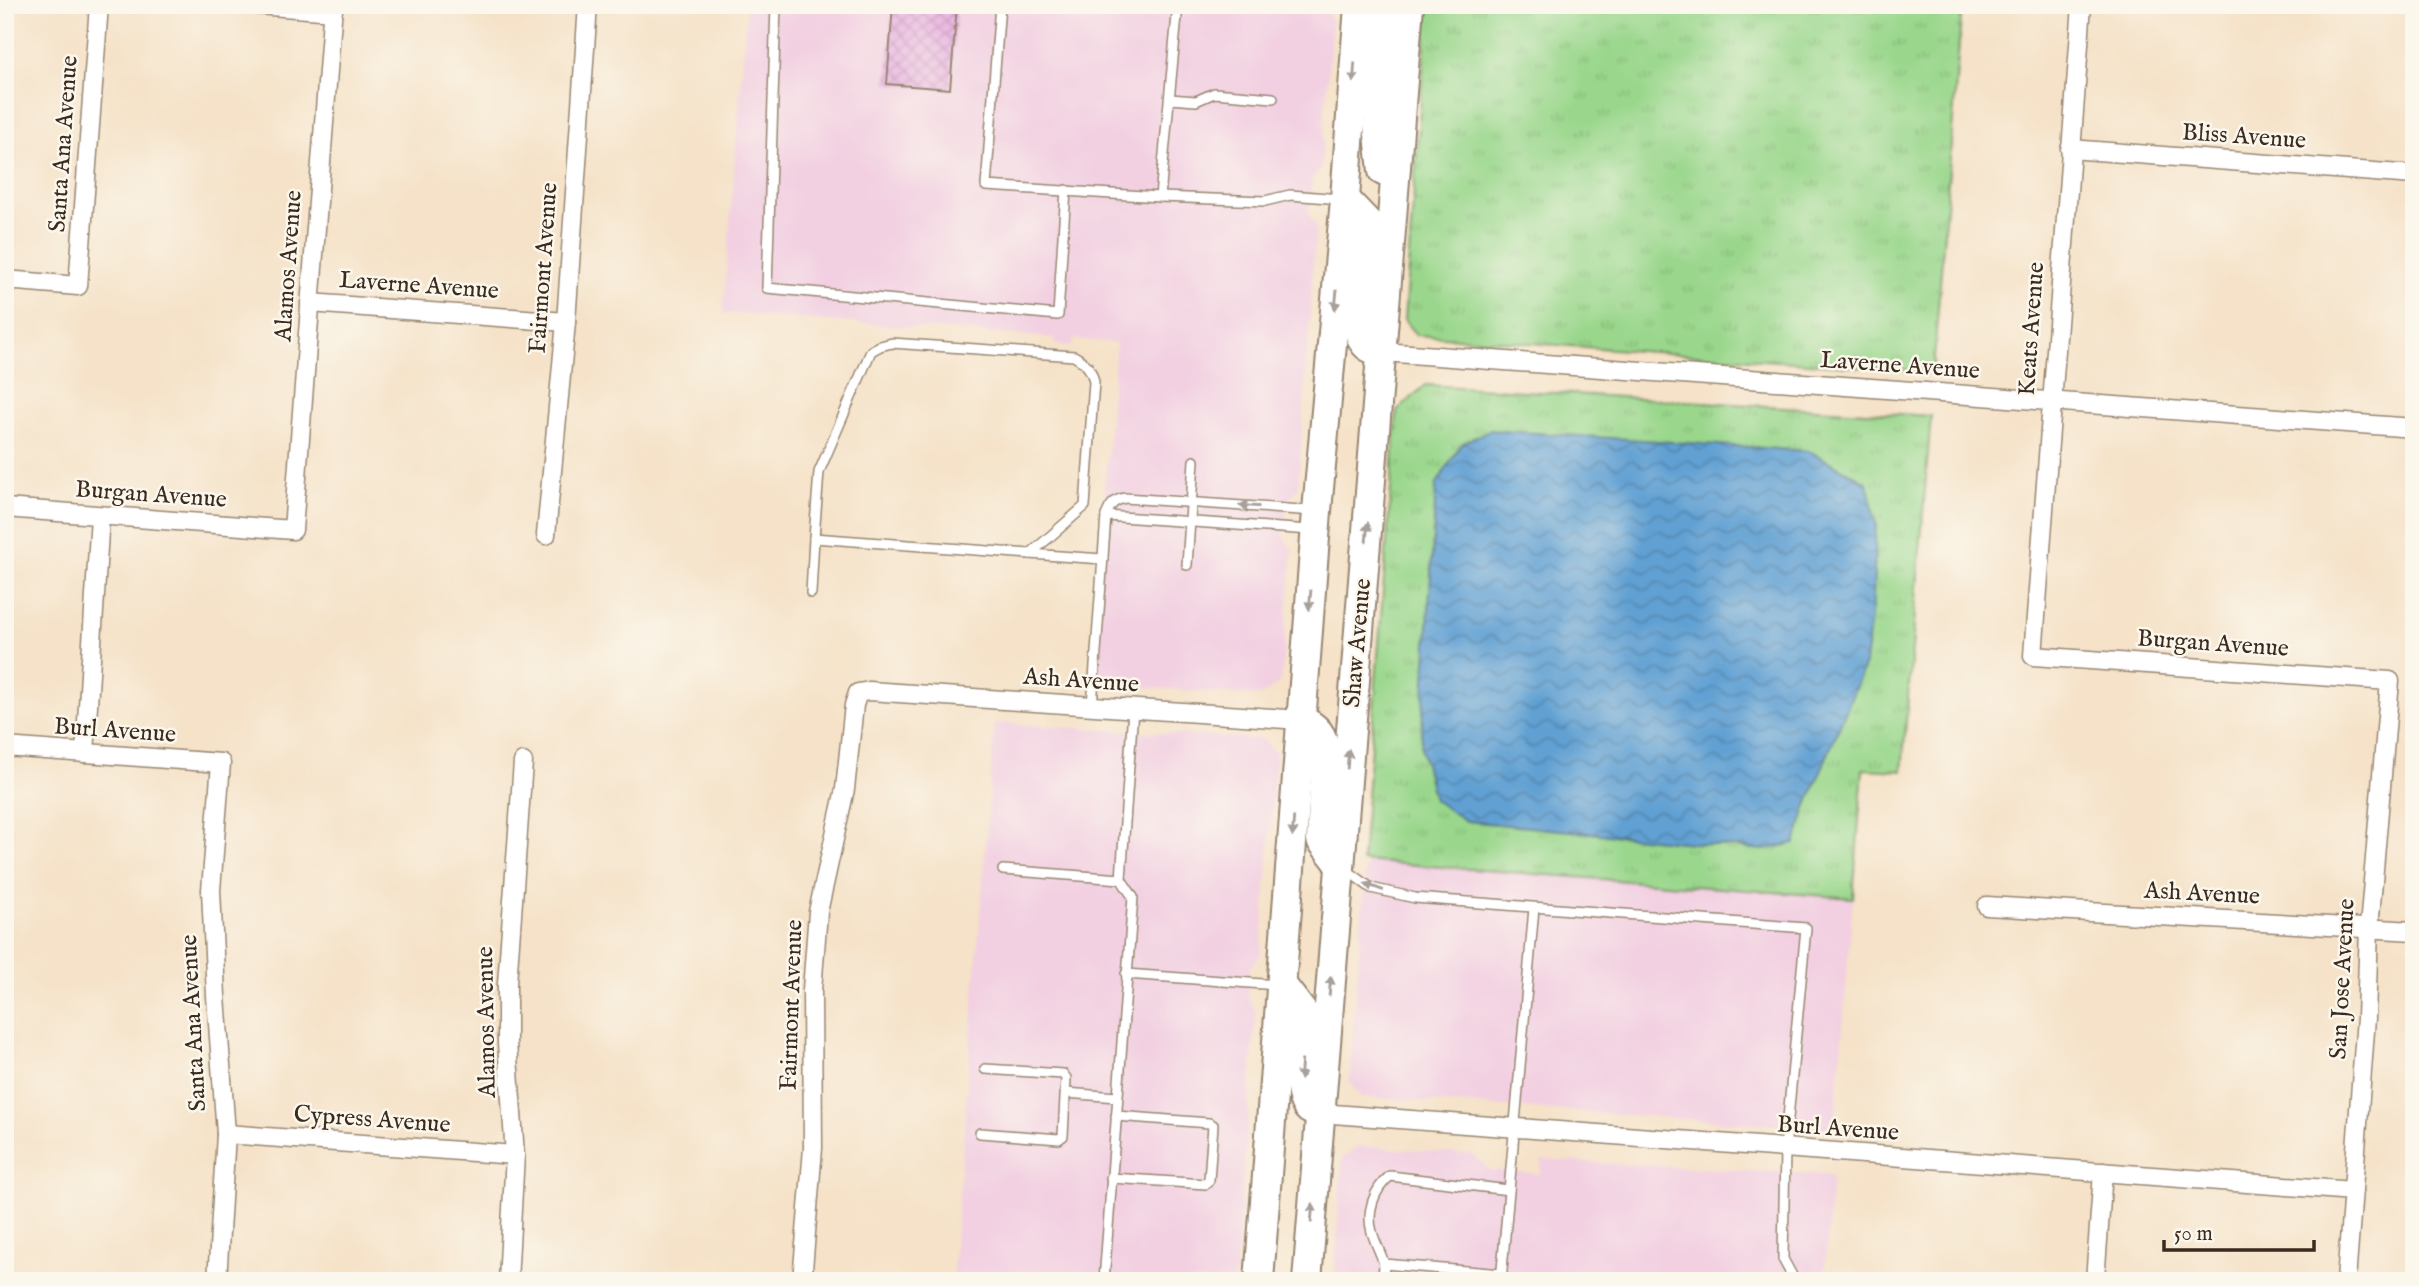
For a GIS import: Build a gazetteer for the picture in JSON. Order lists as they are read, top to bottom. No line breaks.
{"streets":{"main road":["Shaw Avenue"],"street":["Bliss Avenue","Santa Ana Avenue","Alamos Avenue","Fairmont Avenue","Laverne Avenue","Keats Avenue","Burgan Avenue","Ash Avenue","Burl Avenue","San Jose Avenue","Cypress Avenue"]},"crossings":[["Bliss Avenue","Keats Avenue"],["Santa Ana Avenue","Burl Avenue"],["Santa Ana Avenue","Cypress Avenue"],["Alamos Avenue","Laverne Avenue"],["Alamos Avenue","Burgan Avenue"],["Alamos Avenue","Cypress Avenue"],["Fairmont Avenue","Laverne Avenue"],["Fairmont Avenue","Ash Avenue"],["Laverne Avenue","Keats Avenue"],["Laverne Avenue","Shaw Avenue"],["Keats Avenue","Burgan Avenue"],["Burgan Avenue","San Jose Avenue"],["Shaw Avenue","Ash Avenue"],["Shaw Avenue","Burl Avenue"],["Ash Avenue","San Jose Avenue"],["Burl Avenue","San Jose Avenue"]],"scale_bar":"50 m"}
